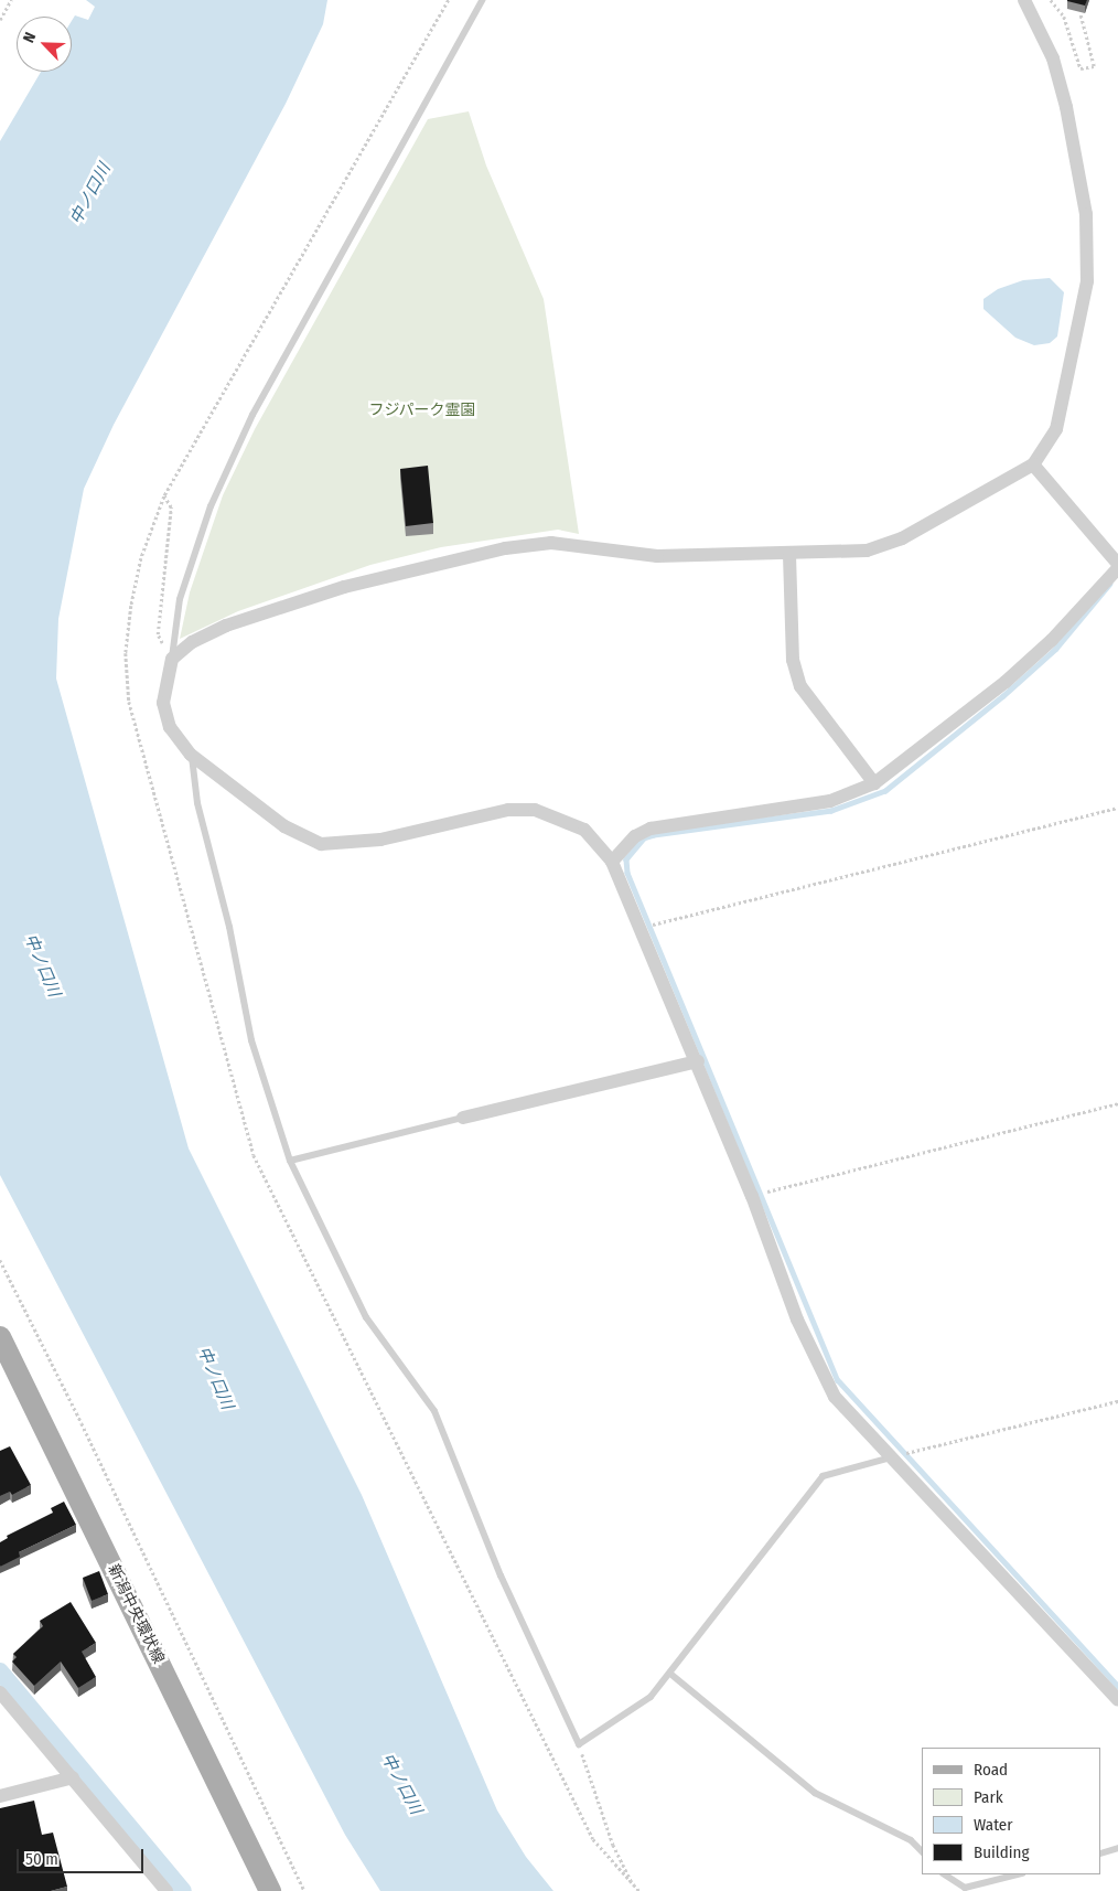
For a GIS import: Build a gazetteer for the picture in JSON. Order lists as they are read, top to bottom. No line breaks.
{"streets":{"main road":["新潟中央環状線"]},"water":["中ノ口川"],"parks":["フジパーク霊園"],"legend":["Road","Park","Water","Building"],"scale_bar":"50 m","north":"top left"}
